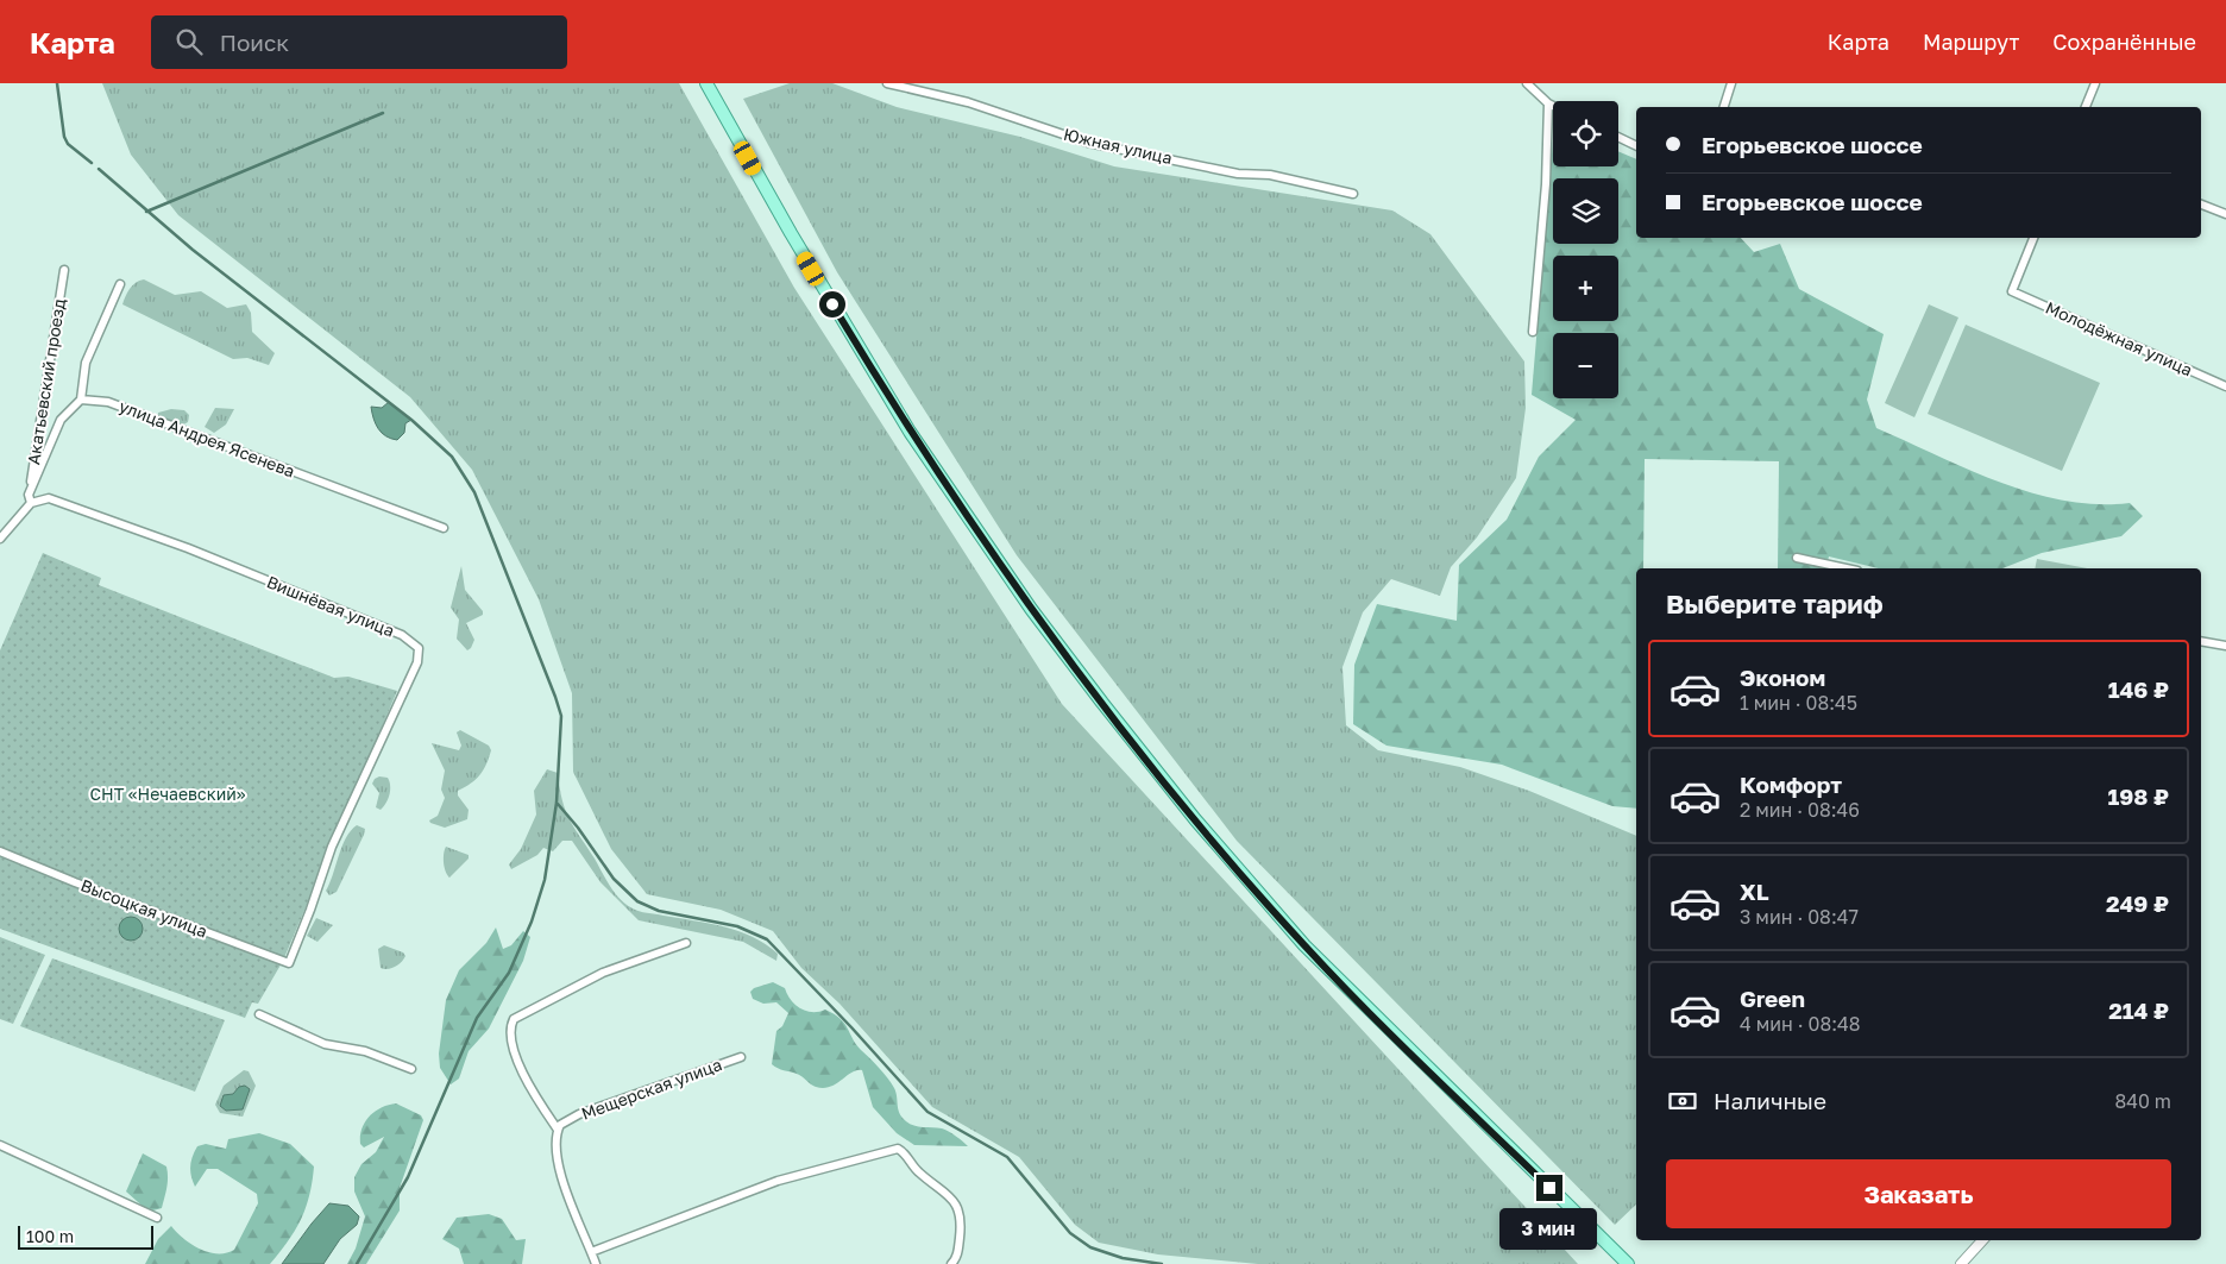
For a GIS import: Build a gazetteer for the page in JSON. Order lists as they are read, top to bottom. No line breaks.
{"streets":{"street":["Южная улица","Молодёжная улица","Акатьевский проезд","улица Андрея Ясенева","Вишнёвая улица","Высоцкая улица","Мещерская улица"]},"crossings":[["Вишнёвая улица","Высоцкая улица"]],"parks":["СНТ «Нечаевский»"],"scale_bar":"100 m","page":{"header":"Карта","search":"Поиск","nav":["Карта","Маршрут","Сохранённые"],"map_buttons":["+","−"],"banner":["Егорьевское шоссе","Егорьевское шоссе"],"heading":"Выберите тариф","list":[{"name":"Эконом","note":"1 мин · 08:45","value":"146 ₽"},{"name":"Комфорт","note":"2 мин · 08:46","value":"198 ₽"},{"name":"XL","note":"3 мин · 08:47","value":"249 ₽"},{"name":"Green","note":"4 мин · 08:48","value":"214 ₽"}],"pay":["Наличные","840 m"],"buttons":"Заказать","bubble":"3 мин","scale":"100 m"}}
